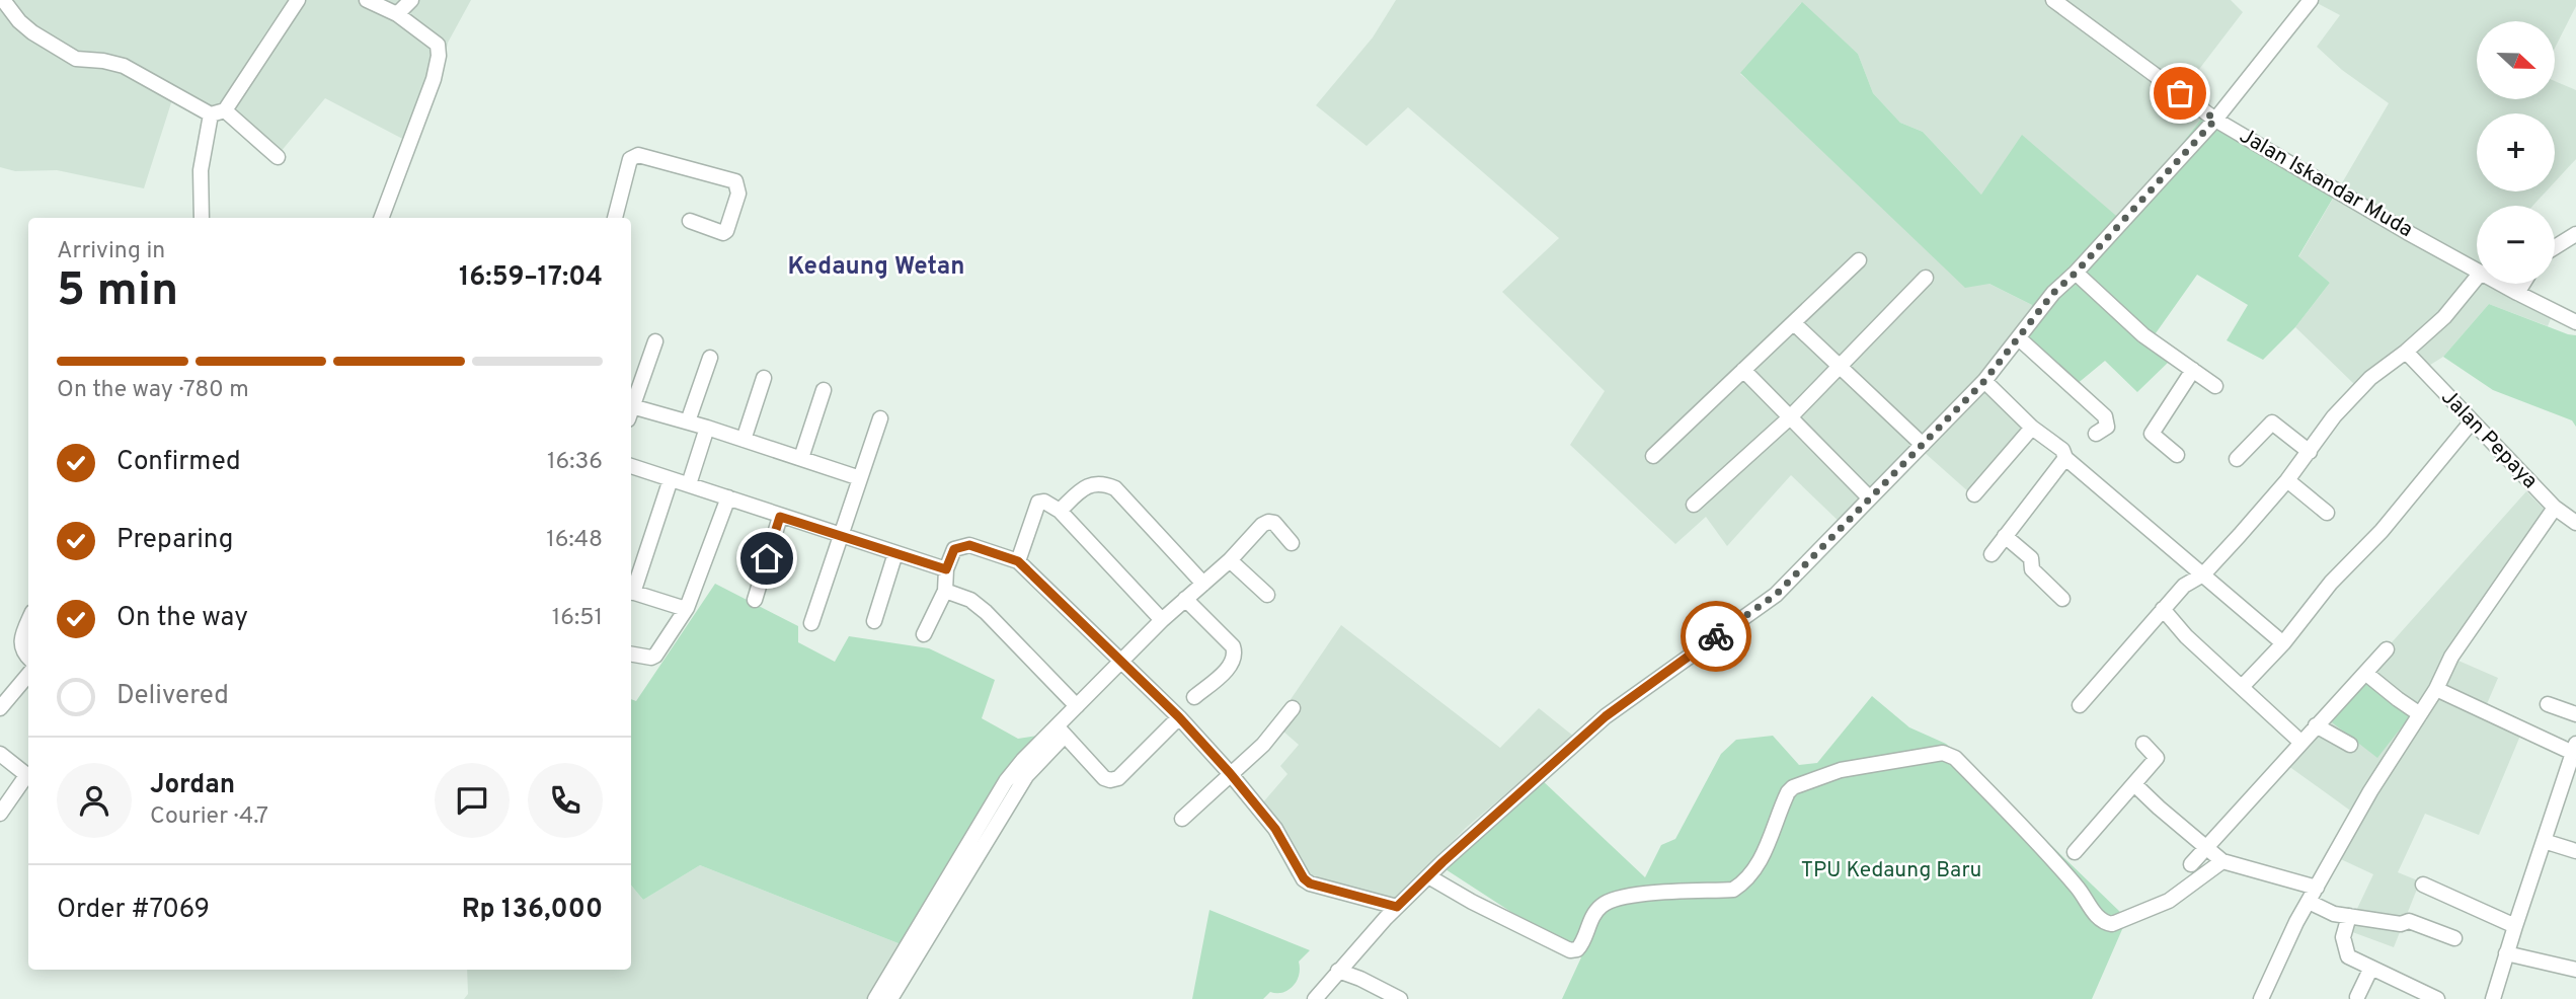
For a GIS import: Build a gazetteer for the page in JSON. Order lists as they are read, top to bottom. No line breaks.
{"streets":{"street":["Jalan Iskandar Muda","Jalan Pepaya"]},"districts":["Kedaung Wetan"],"parks":["TPU Kedaung Baru"],"north":"right","page":{"map_buttons":["+","−"],"heading":["5 min","Arriving in","16:59–17:04"],"panel":["Jordan","Courier · 4.7","Order #7069","Rp 136,000"],"bar":"On the way · 780 m","list":[["Confirmed","16:36"],["Preparing","16:48"],["On the way","16:51"],"Delivered"]}}
